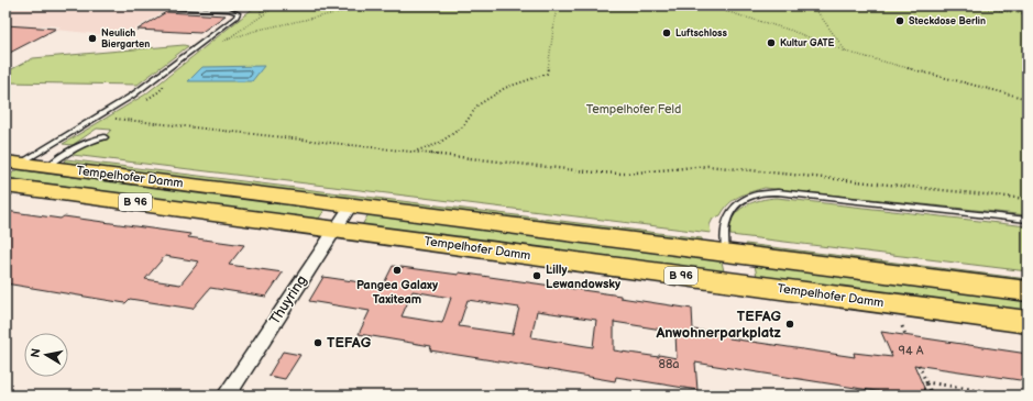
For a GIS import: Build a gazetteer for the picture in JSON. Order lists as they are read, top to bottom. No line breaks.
{"streets":{"main road":["Tempelhofer Damm","B 96"],"street":["Thuyring"]},"crossings":[["Tempelhofer Damm","Thuyring"]],"parks":["Tempelhofer Feld"],"places":["Steckdose Berlin","Luftschloss","Neulich Biergarten","Kultur GATE","Pangea Galaxy Taxiteam","Lilly Lewandowsky","TEFAG Anwohnerparkplatz","TEFAG"],"house_numbers":["94 A","88a"],"north":"left"}
